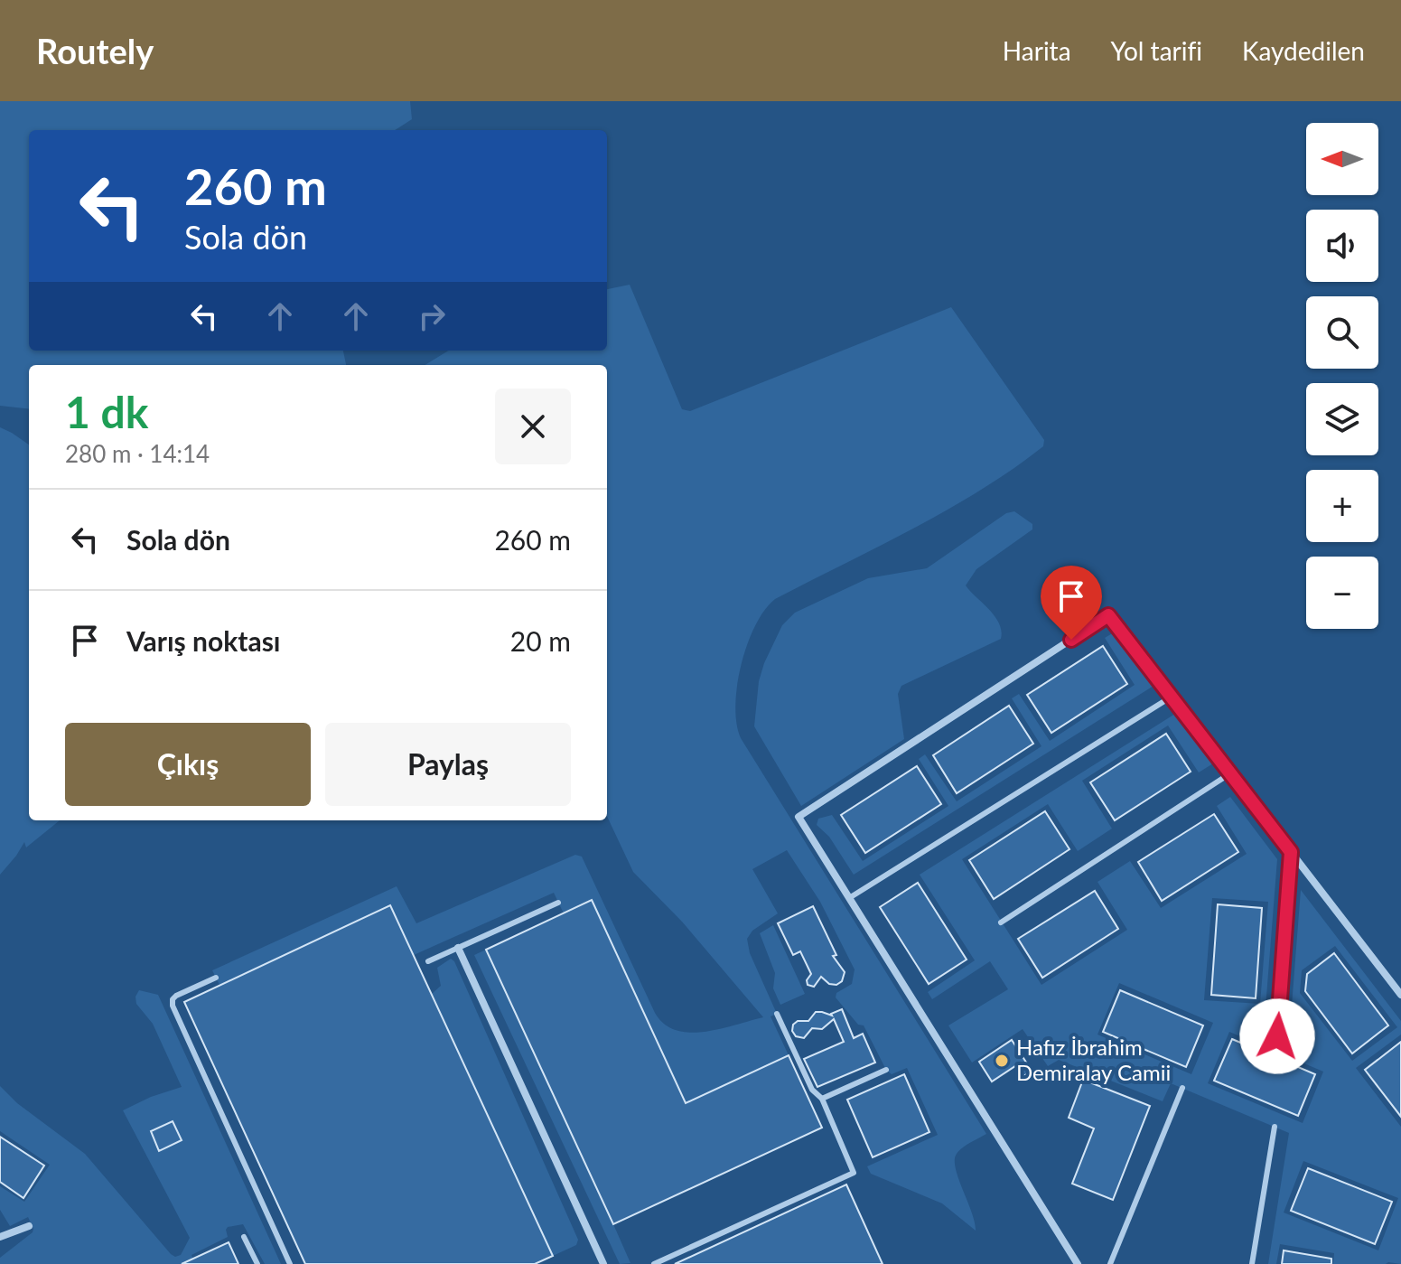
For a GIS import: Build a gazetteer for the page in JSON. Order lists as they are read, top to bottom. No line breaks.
{"places":["Hafız İbrahim Demiralay Camii"],"north":"left","page":{"header":"Routely","nav":["Harita","Yol tarifi","Kaydedilen"],"map_buttons":["+","−"],"turn":["260 m","Sola dön"],"heading":["1 dk","280 m · 14:14"],"list":[{"name":"Sola dön","value":"260 m"},{"name":"Varış noktası","value":"20 m"}],"buttons":["Çıkış","Paylaş"]}}
